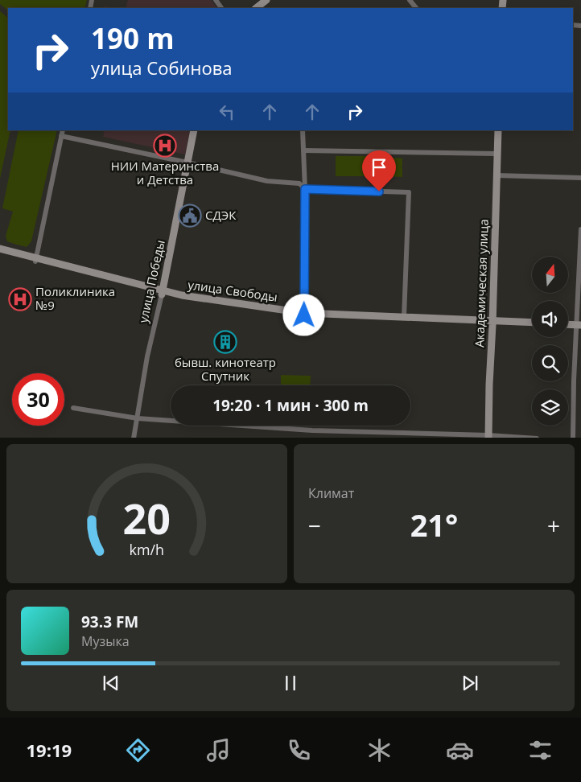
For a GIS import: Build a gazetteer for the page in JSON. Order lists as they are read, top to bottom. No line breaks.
{"streets":{"main road":["улица Победы","Академическая улица","улица Свободы"]},"crossings":[["улица Победы","улица Свободы"],["Академическая улица","улица Свободы"]],"places":{"hospital":["НИИ Материнства и Детства","Поликлиника №9"],"public building":["СДЭК"],"building":["бывш. кинотеатр Спутник"]},"north":"top","page":{"turn":["190 m","улица Собинова"],"limit":"30","trip":"19:20 · 1 мин · 300 m","tile":"Климат","heat":["−","21°","+"],"song":["93.3 FM","Музыка"],"tabs":"19:19","gauge":["20","km/h"]}}
